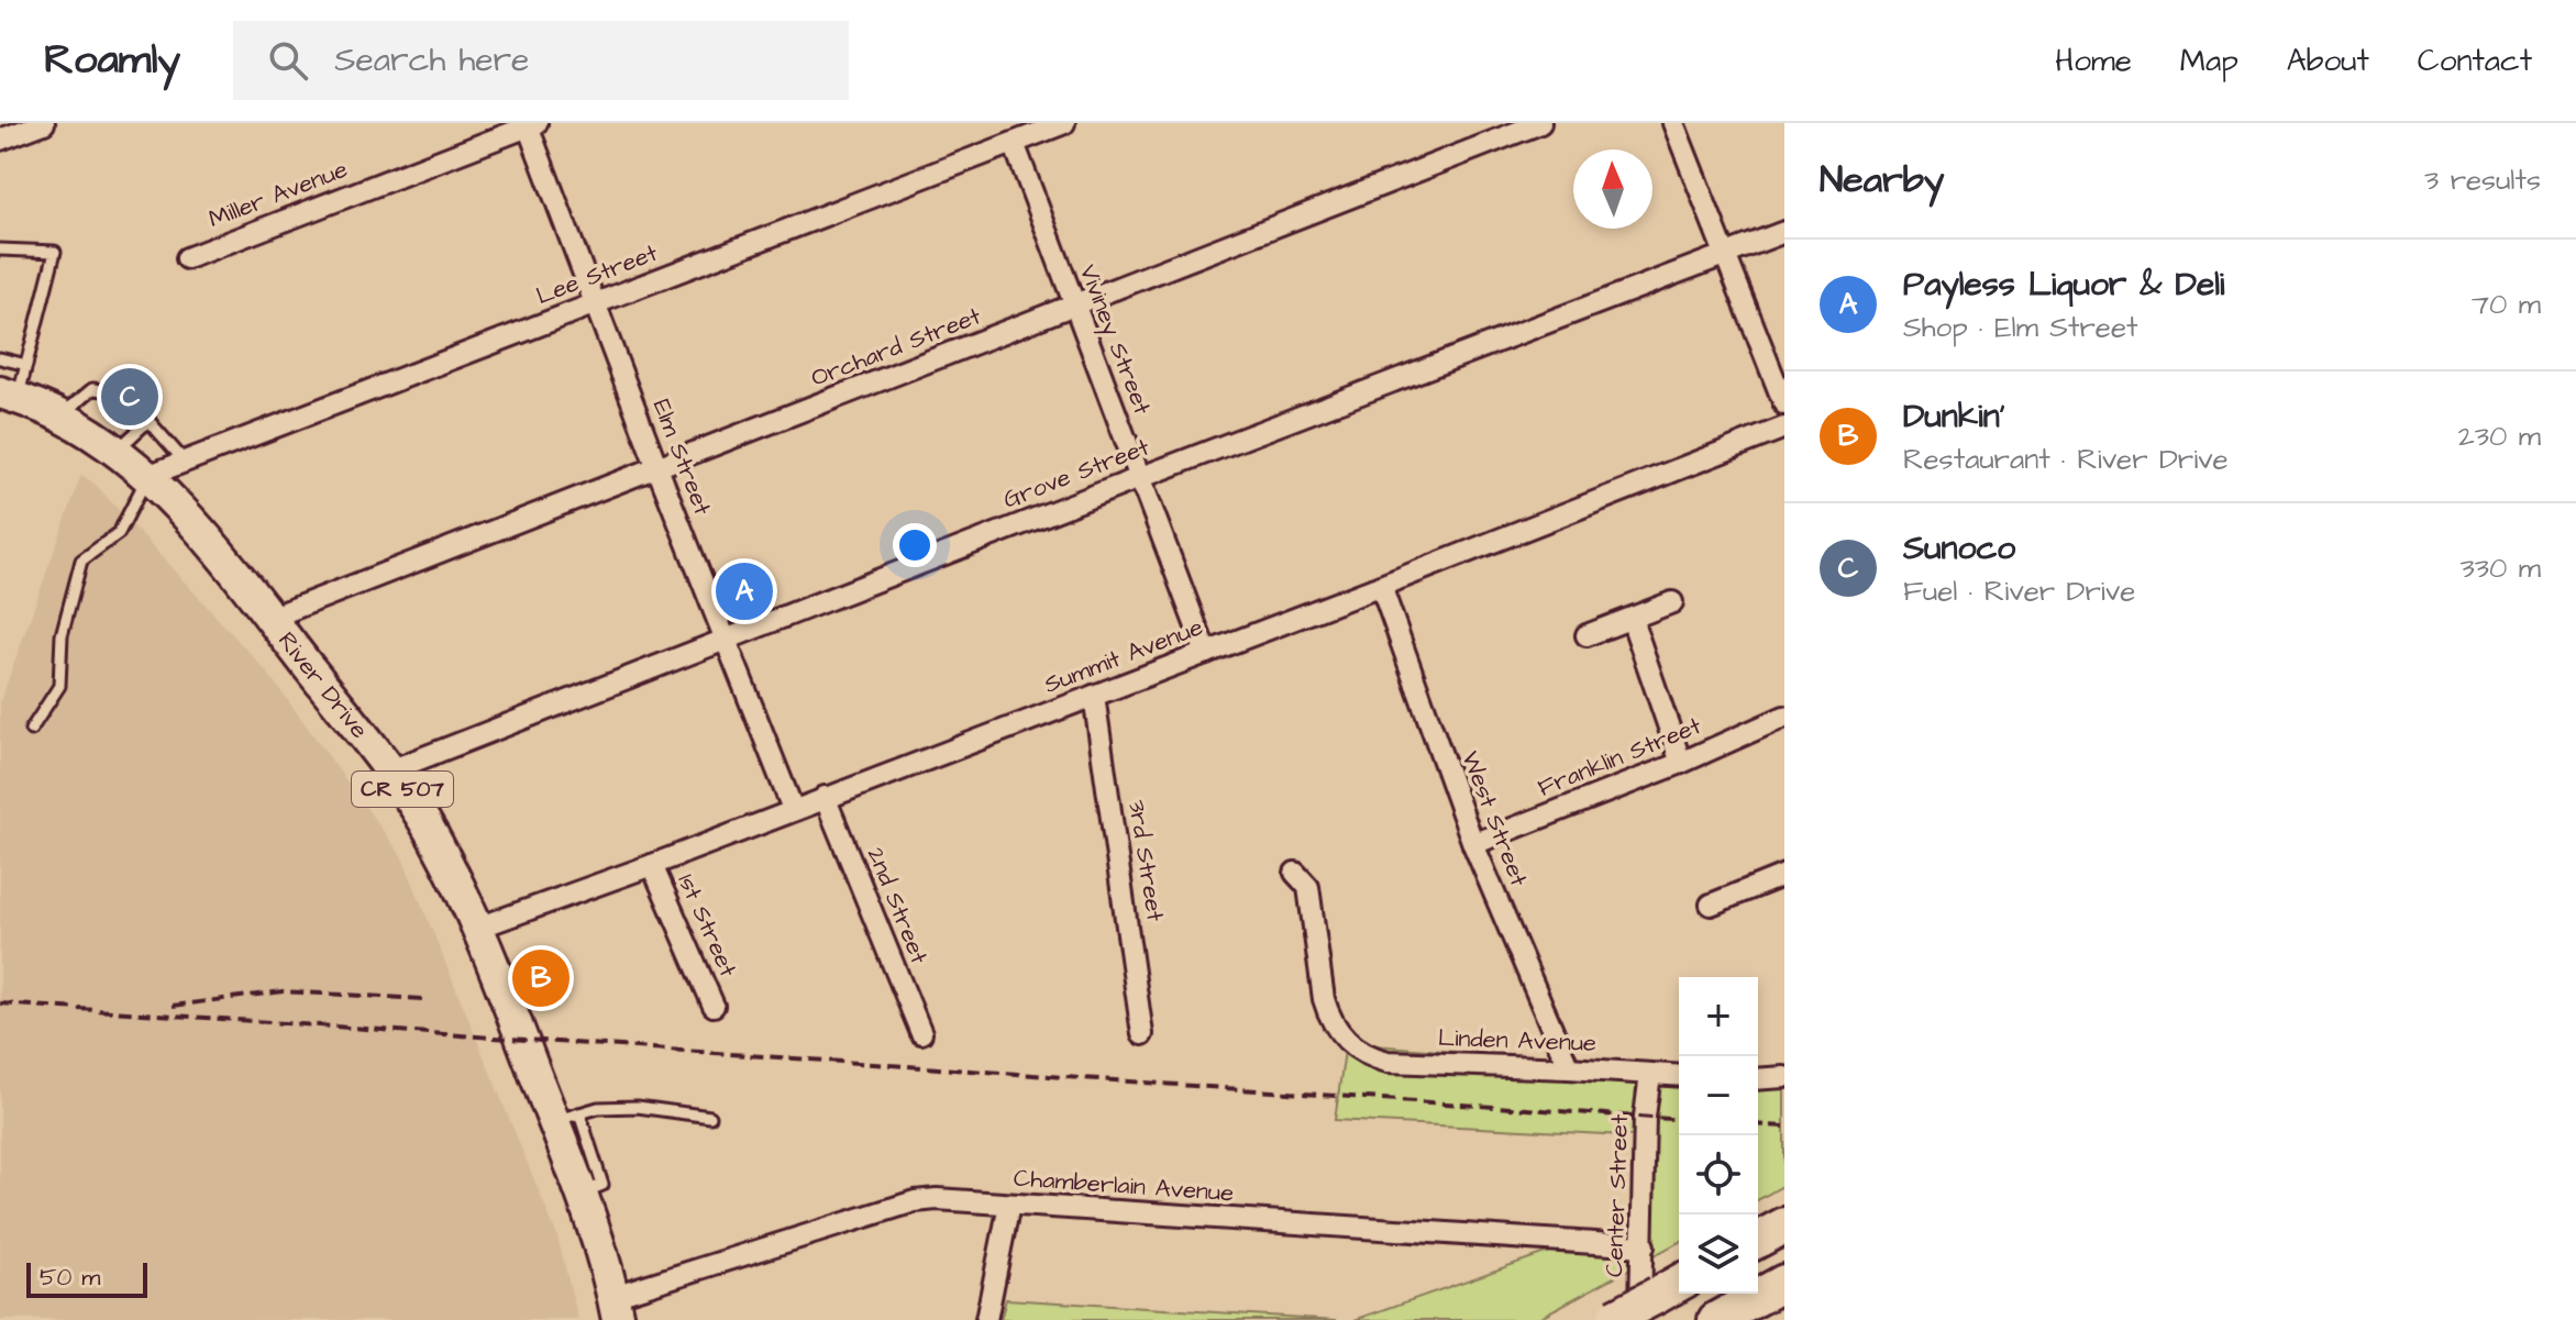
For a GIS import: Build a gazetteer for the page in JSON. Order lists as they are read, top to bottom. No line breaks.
{"streets":{"main road":["River Drive","CR 507"],"street":["Miller Avenue","Lee Street","Viviney Street","Orchard Street","Elm Street","Grove Street","Summit Avenue","Franklin Street","West Street","3rd Street","2nd Street","1st Street","Linden Avenue","Chamberlain Avenue","Center Street"]},"crossings":[["Miller Avenue","Elm Street"],["Lee Street","Viviney Street"],["Lee Street","Elm Street"],["Lee Street","River Drive"],["Viviney Street","Orchard Street"],["Viviney Street","Grove Street"],["Viviney Street","Summit Avenue"],["Orchard Street","Elm Street"],["Orchard Street","River Drive"],["Elm Street","Grove Street"],["Elm Street","Summit Avenue"],["Grove Street","River Drive"],["Summit Avenue","River Drive"],["Summit Avenue","West Street"],["Summit Avenue","3rd Street"],["Summit Avenue","2nd Street"],["Summit Avenue","1st Street"],["River Drive","Chamberlain Avenue"],["Franklin Street","West Street"],["West Street","Linden Avenue"],["Linden Avenue","Center Street"],["Chamberlain Avenue","Center Street"]],"scale_bar":"50 m","north":"top","page":{"header":"Roamly","search":"Search here","nav":["Home","Map","About","Contact"],"heading":["Nearby","3 results"],"list":[{"mark":"A","name":"Payless Liquor & Deli","note":"Shop · Elm Street","value":"70 m"},{"mark":"B","name":"Dunkin'","note":"Restaurant · River Drive","value":"230 m"},{"mark":"C","name":"Sunoco","note":"Fuel · River Drive","value":"330 m"}],"pins":["C","A","B"],"map_buttons":["+","−"],"scale":"50 m"}}
